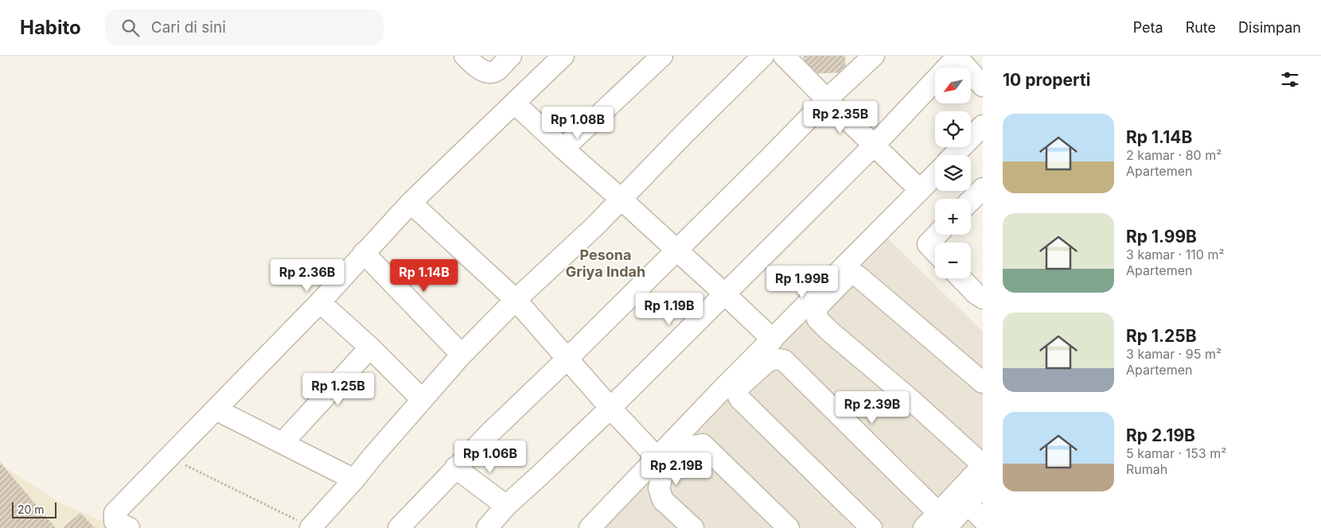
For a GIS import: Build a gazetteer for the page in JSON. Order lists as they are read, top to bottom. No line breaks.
{"districts":["Pesona Griya Indah"],"scale_bar":"20 m","north":"bottom left","page":{"header":"Habito","search":"Cari di sini","nav":["Peta","Rute","Disimpan"],"heading":"10 properti","map_buttons":["+","−"],"price":["Rp 2.35B","Rp 1.08B","Rp 2.36B","Rp 1.14B","Rp 1.99B","Rp 1.19B","Rp 1.25B","Rp 2.39B","Rp 1.06B","Rp 2.19B"],"list":[{"name":"Rp 1.14B","note":"2 kamar · 80 m² · Apartemen"},{"name":"Rp 1.99B","note":"3 kamar · 110 m² · Apartemen"},{"name":"Rp 1.25B","note":"3 kamar · 95 m² · Apartemen"},{"name":"Rp 2.19B","note":"5 kamar · 153 m² · Rumah"}],"scale":"20 m"}}
